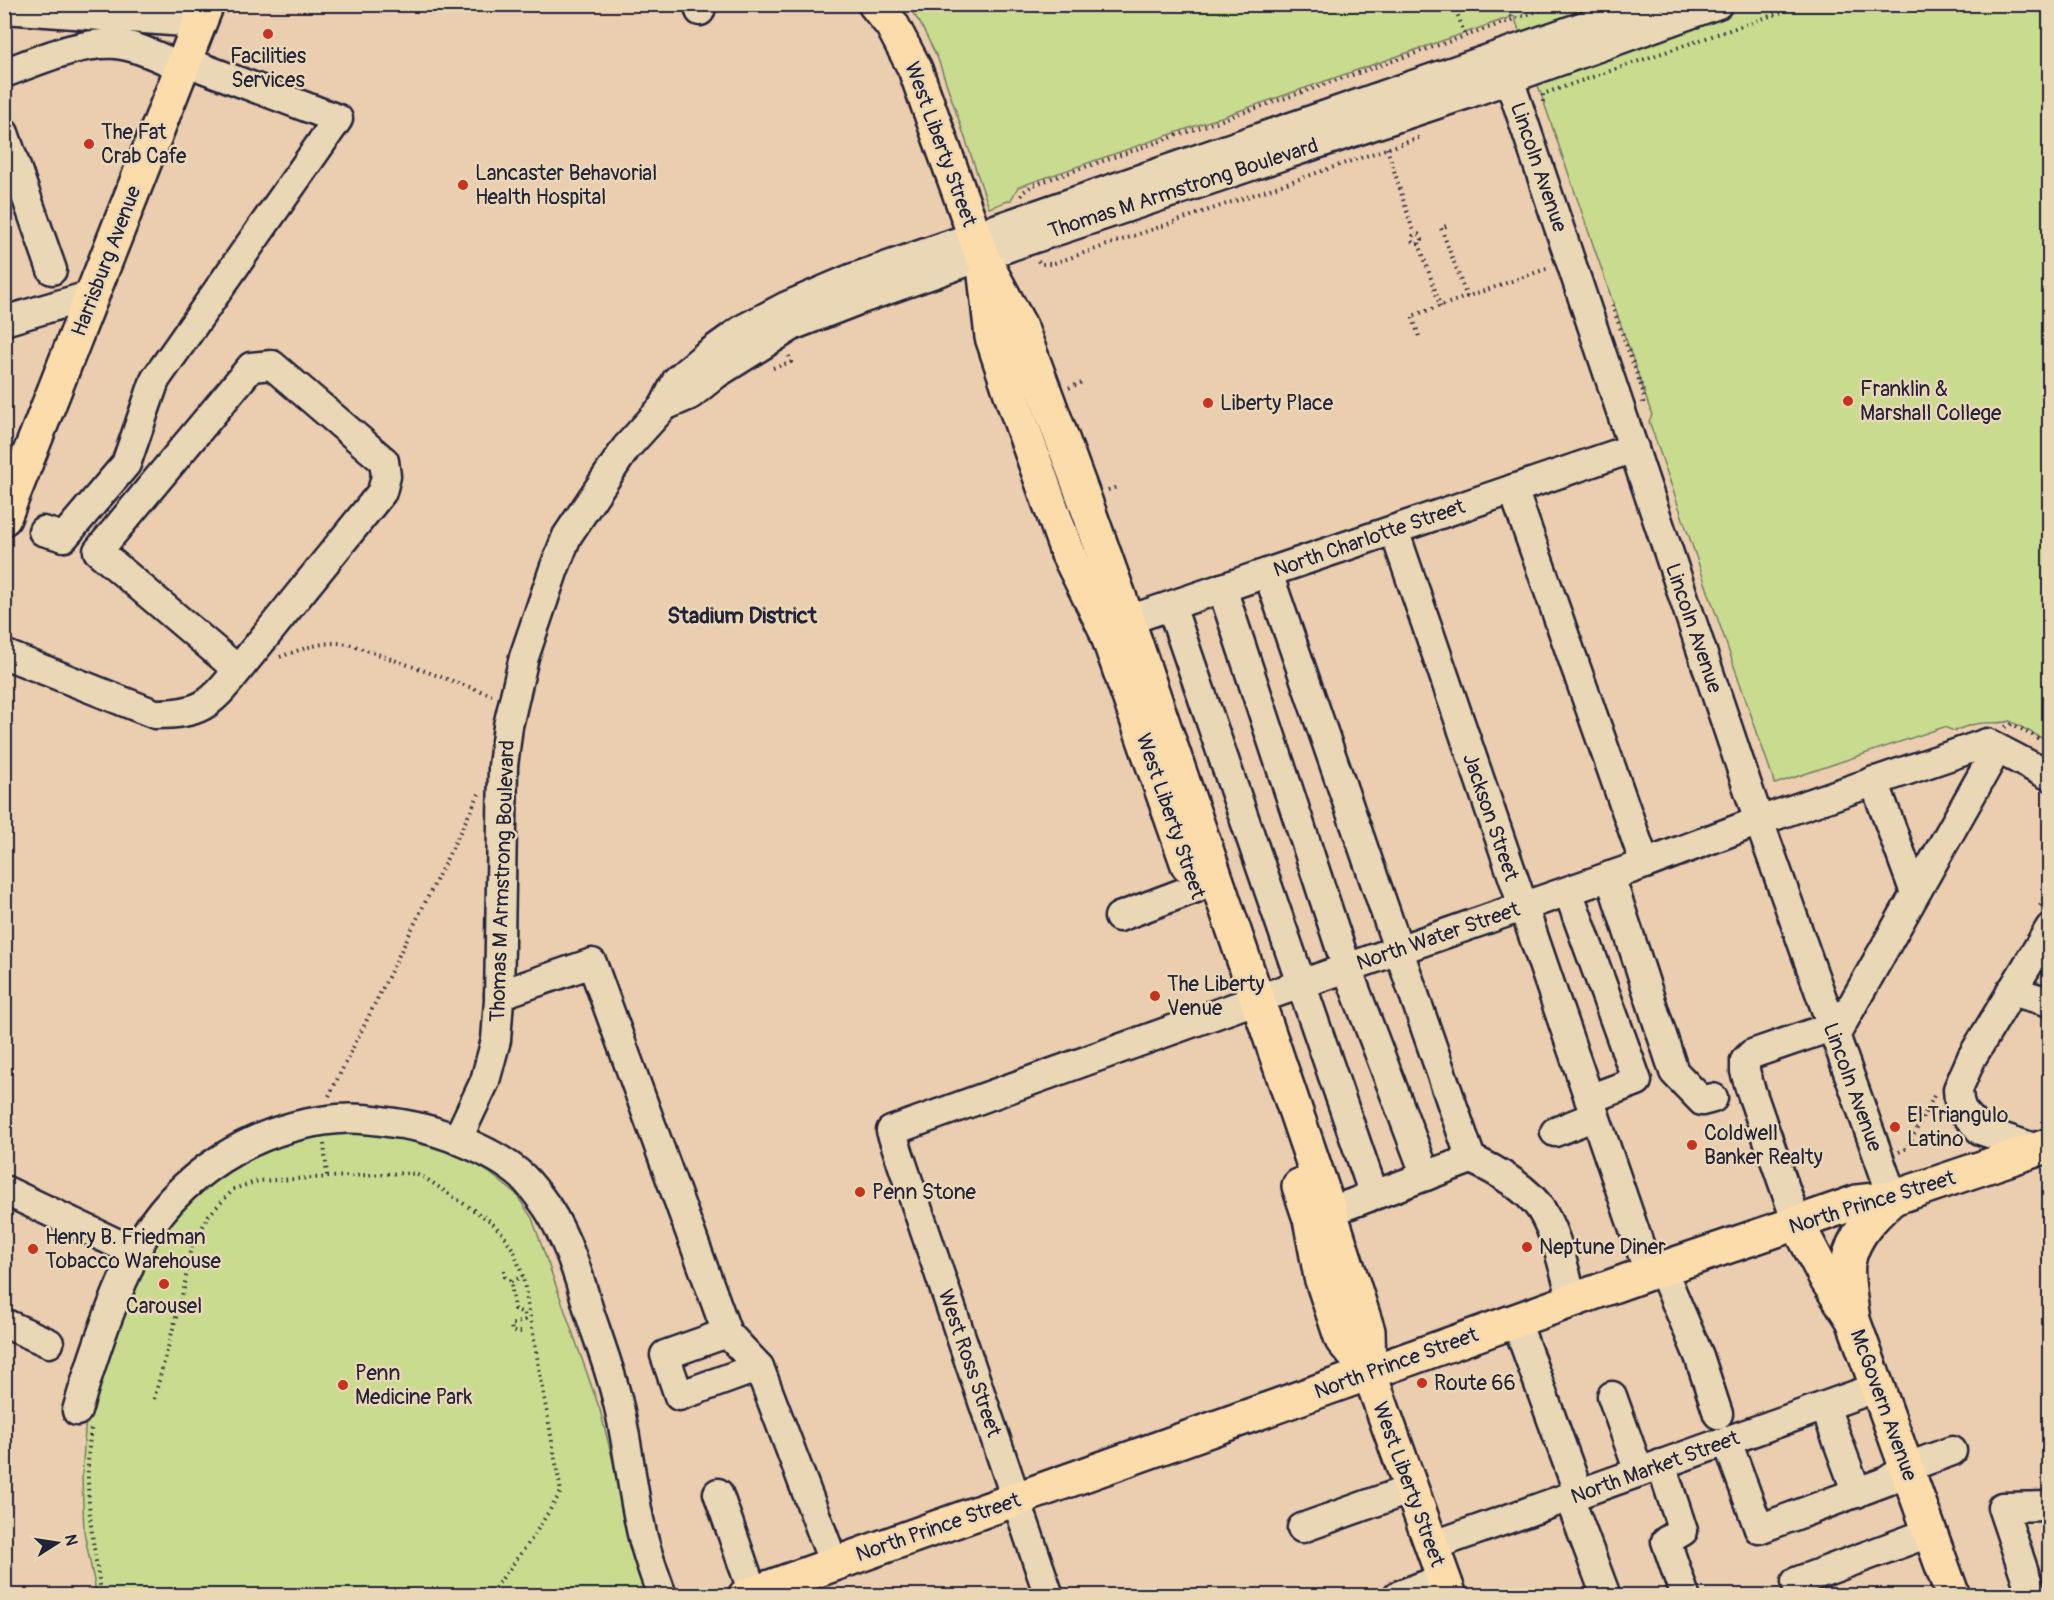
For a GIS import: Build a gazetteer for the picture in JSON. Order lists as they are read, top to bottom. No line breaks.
{"streets":{"main road":["West Liberty Street","Harrisburg Avenue","North Prince Street","McGovern Avenue"],"street":["Lincoln Avenue","Thomas M Armstrong Boulevard","North Charlotte Street","Jackson Street","North Water Street","West Ross Street","North Market Street"]},"crossings":[["West Liberty Street","Thomas M Armstrong Boulevard"],["West Liberty Street","North Charlotte Street"],["West Liberty Street","North Water Street"],["West Liberty Street","North Prince Street"],["West Liberty Street","North Market Street"],["Lincoln Avenue","Thomas M Armstrong Boulevard"],["Lincoln Avenue","North Charlotte Street"],["Lincoln Avenue","North Water Street"],["Lincoln Avenue","North Prince Street"],["North Charlotte Street","Jackson Street"],["Jackson Street","North Water Street"],["Jackson Street","North Prince Street"],["North Water Street","West Ross Street"],["North Prince Street","West Ross Street"],["North Prince Street","McGovern Avenue"],["McGovern Avenue","North Market Street"]],"districts":["Stadium District"],"places":["Facilities Services","The Fat Crab Cafe","Lancaster Behavorial Health Hospital","Franklin & Marshall College","Liberty Place","The Liberty Venue","El Triangulo Latino","Coldwell Banker Realty","Penn Stone","Neptune Diner","Henry B. Friedman Tobacco Warehouse","Carousel","Route 66","Penn Medicine Park"],"north":"right"}
